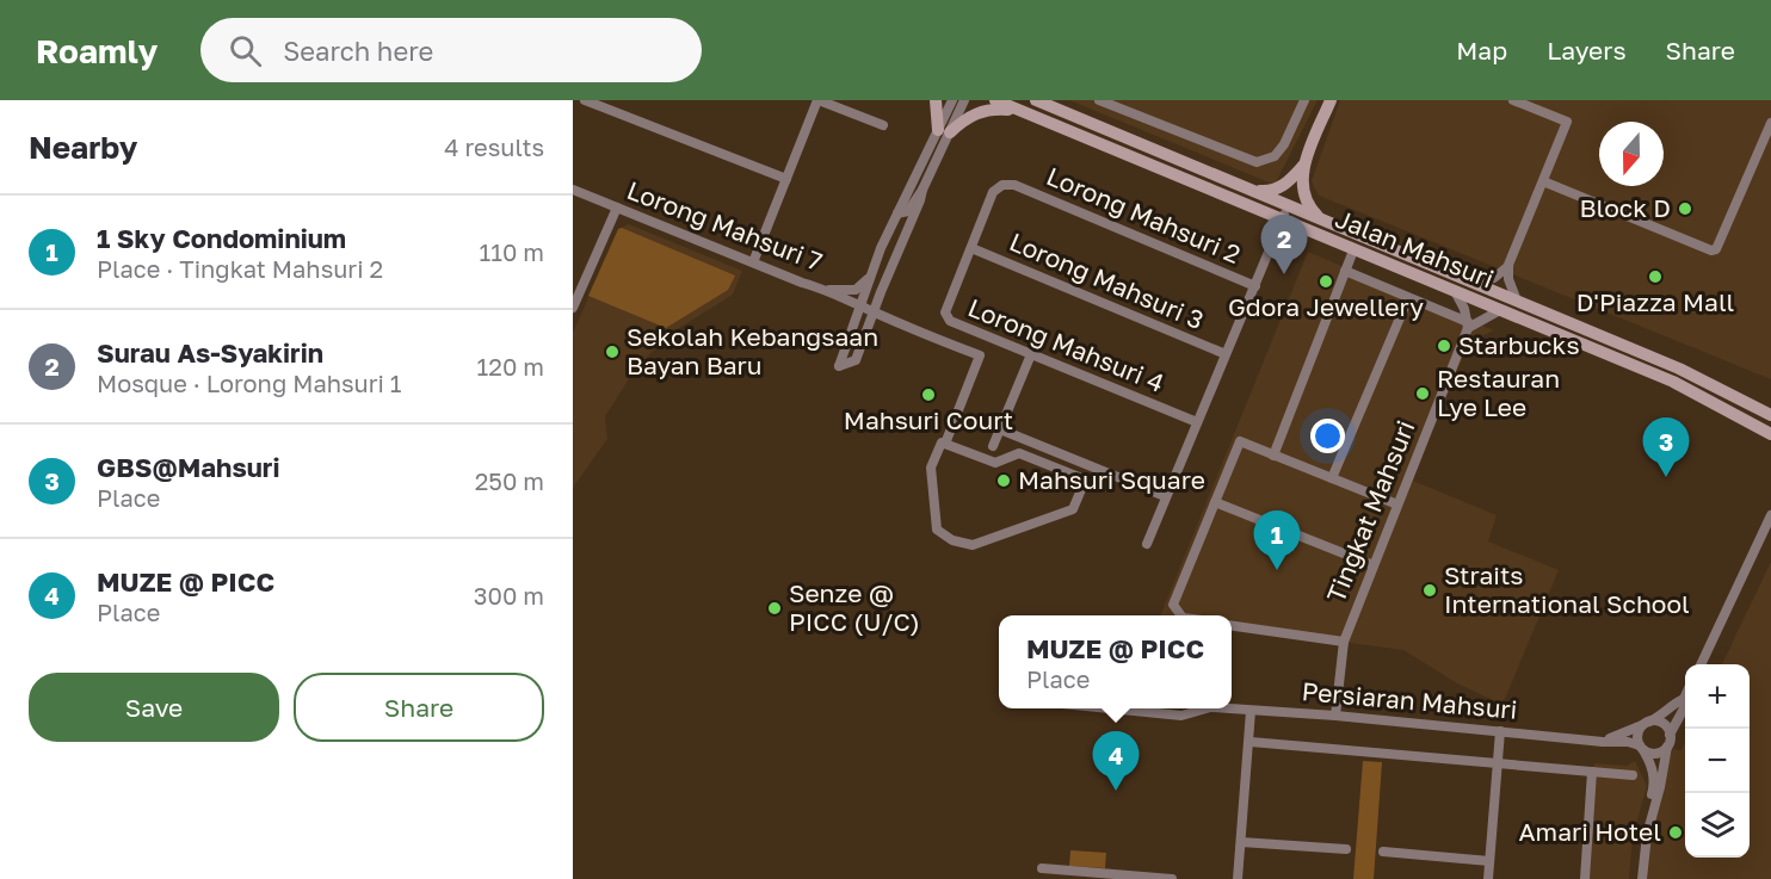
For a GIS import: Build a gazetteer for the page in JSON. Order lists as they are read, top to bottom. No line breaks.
{"streets":{"street":["Lorong Mahsuri 2","Lorong Mahsuri 7","Jalan Mahsuri","Lorong Mahsuri 3","Lorong Mahsuri 4","Tingkat Mahsuri","Persiaran Mahsuri"]},"crossings":[["Lorong Mahsuri 2","Lorong Mahsuri 4"],["Lorong Mahsuri 3","Lorong Mahsuri 4"],["Tingkat Mahsuri","Persiaran Mahsuri"]],"places":["Block D","D'Piazza Mall","Gdora Jewellery","Starbucks","Sekolah Kebangsaan Bayan Baru","Restauran Lye Lee","Mahsuri Court","Mahsuri Square","Straits International School","Senze @ PICC (U/C)","Amari Hotel"],"north":"bottom","page":{"header":"Roamly","search":"Search here","nav":["Map","Layers","Share"],"heading":["Nearby","4 results"],"list":[{"mark":"1","name":"1 Sky Condominium","note":"Place · Tingkat Mahsuri 2","value":"110 m"},{"mark":"2","name":"Surau As-Syakirin","note":"Mosque · Lorong Mahsuri 1","value":"120 m"},{"mark":"3","name":"GBS@Mahsuri","note":"Place","value":"250 m"},{"mark":"4","name":"MUZE @ PICC","note":"Place","value":"300 m"}],"pins":["2","3","1","4"],"popup":["MUZE @ PICC","Place"],"buttons":["Save","Share"],"map_buttons":["+","−"]}}
